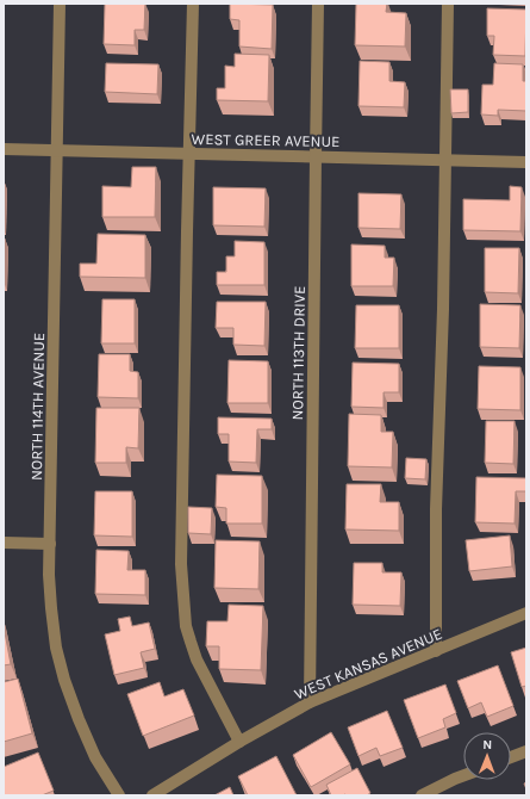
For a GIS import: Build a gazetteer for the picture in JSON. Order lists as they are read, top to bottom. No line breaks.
{"streets":{"street":["WEST GREER AVENUE","NORTH 113TH DRIVE","NORTH 114TH AVENUE","WEST KANSAS AVENUE"]},"crossings":[["WEST GREER AVENUE","NORTH 113TH DRIVE"],["WEST GREER AVENUE","NORTH 114TH AVENUE"],["NORTH 113TH DRIVE","WEST KANSAS AVENUE"]],"north":"top"}
